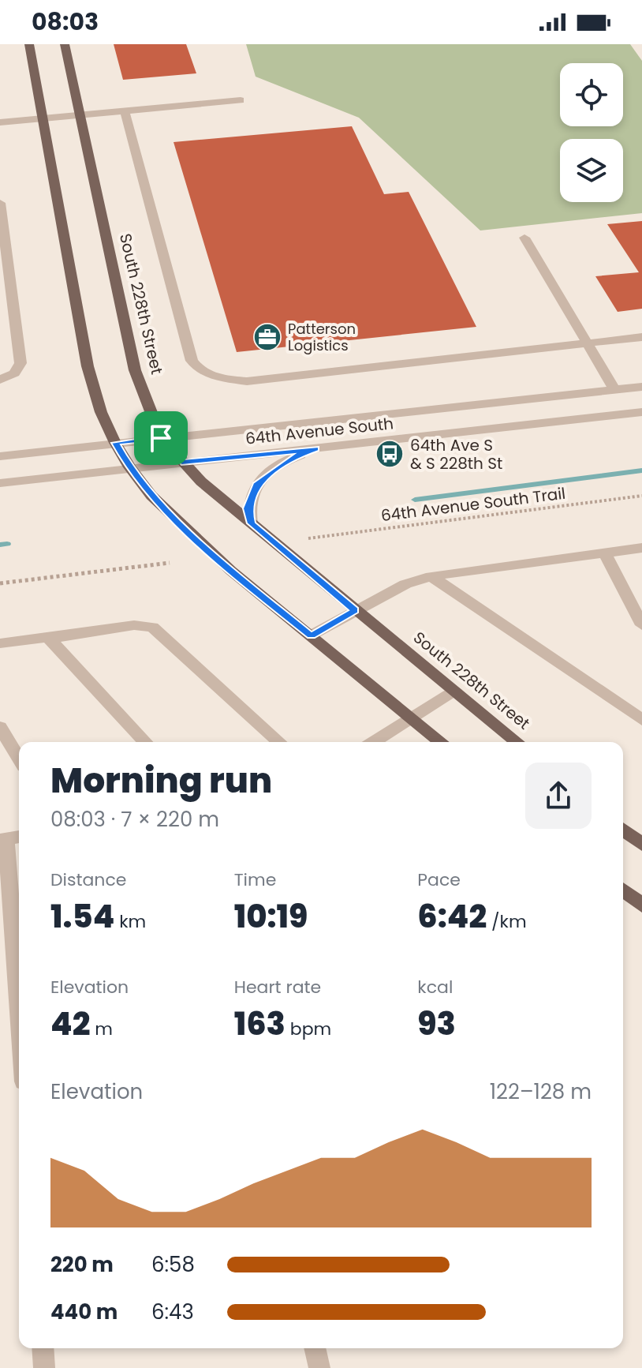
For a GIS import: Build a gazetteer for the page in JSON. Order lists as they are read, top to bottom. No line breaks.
{"streets":{"main road":["South 228th Street"],"street":["64th Avenue South"],"path":["64th Avenue South Trail"]},"crossings":[["South 228th Street","64th Avenue South"]],"places":{"office":["Patterson Logistics"],"bus stop":["64th Ave S & S 228th St"]},"page":{"status":"08:03","heading":["Morning run","08:03 · 7 × 220 m"],"stats":[["Distance","1.54 km"],["Time","10:19"],["Pace","6:42 /km"],["Elevation","42 m"],["Heart rate","163 bpm"],["kcal","93"]],"chart":["Elevation","122–128 m"],"list":[{"name":"220 m","note":"6:58"},{"name":"440 m","note":"6:43"}]}}
